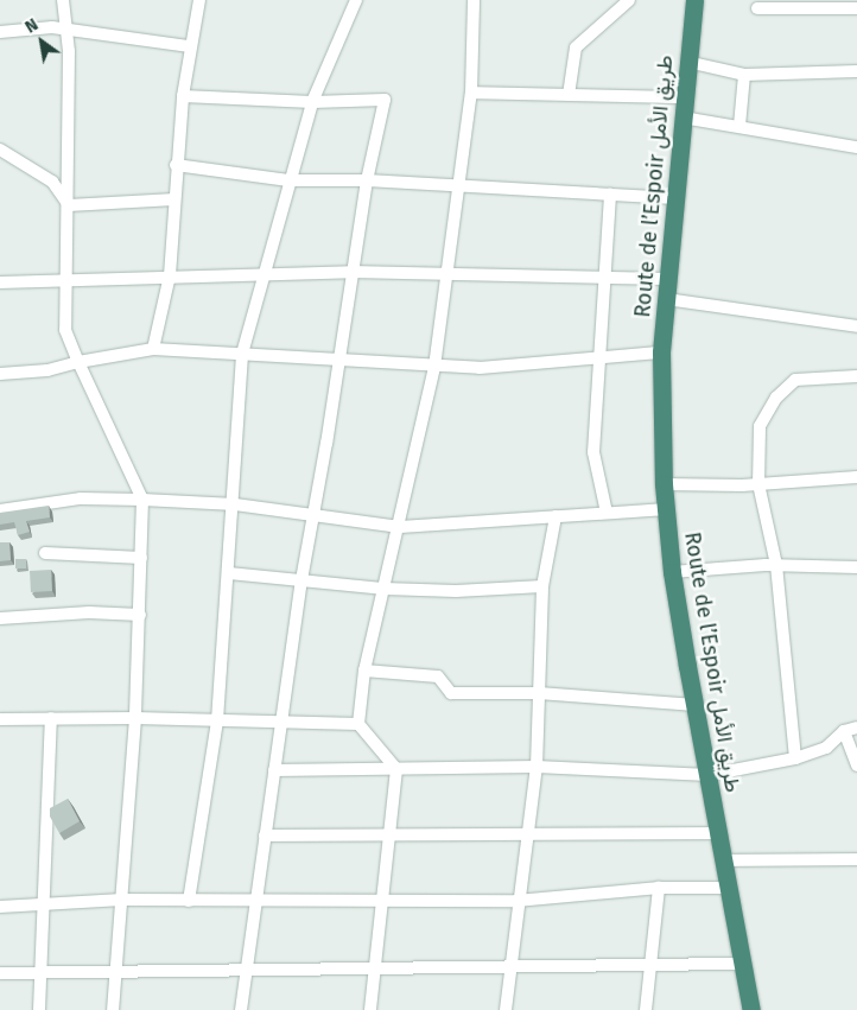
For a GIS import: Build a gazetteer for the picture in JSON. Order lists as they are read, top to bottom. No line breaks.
{"streets":{"highway":["Route de l’Espoir طريق الأمل"]},"north":"top left"}
